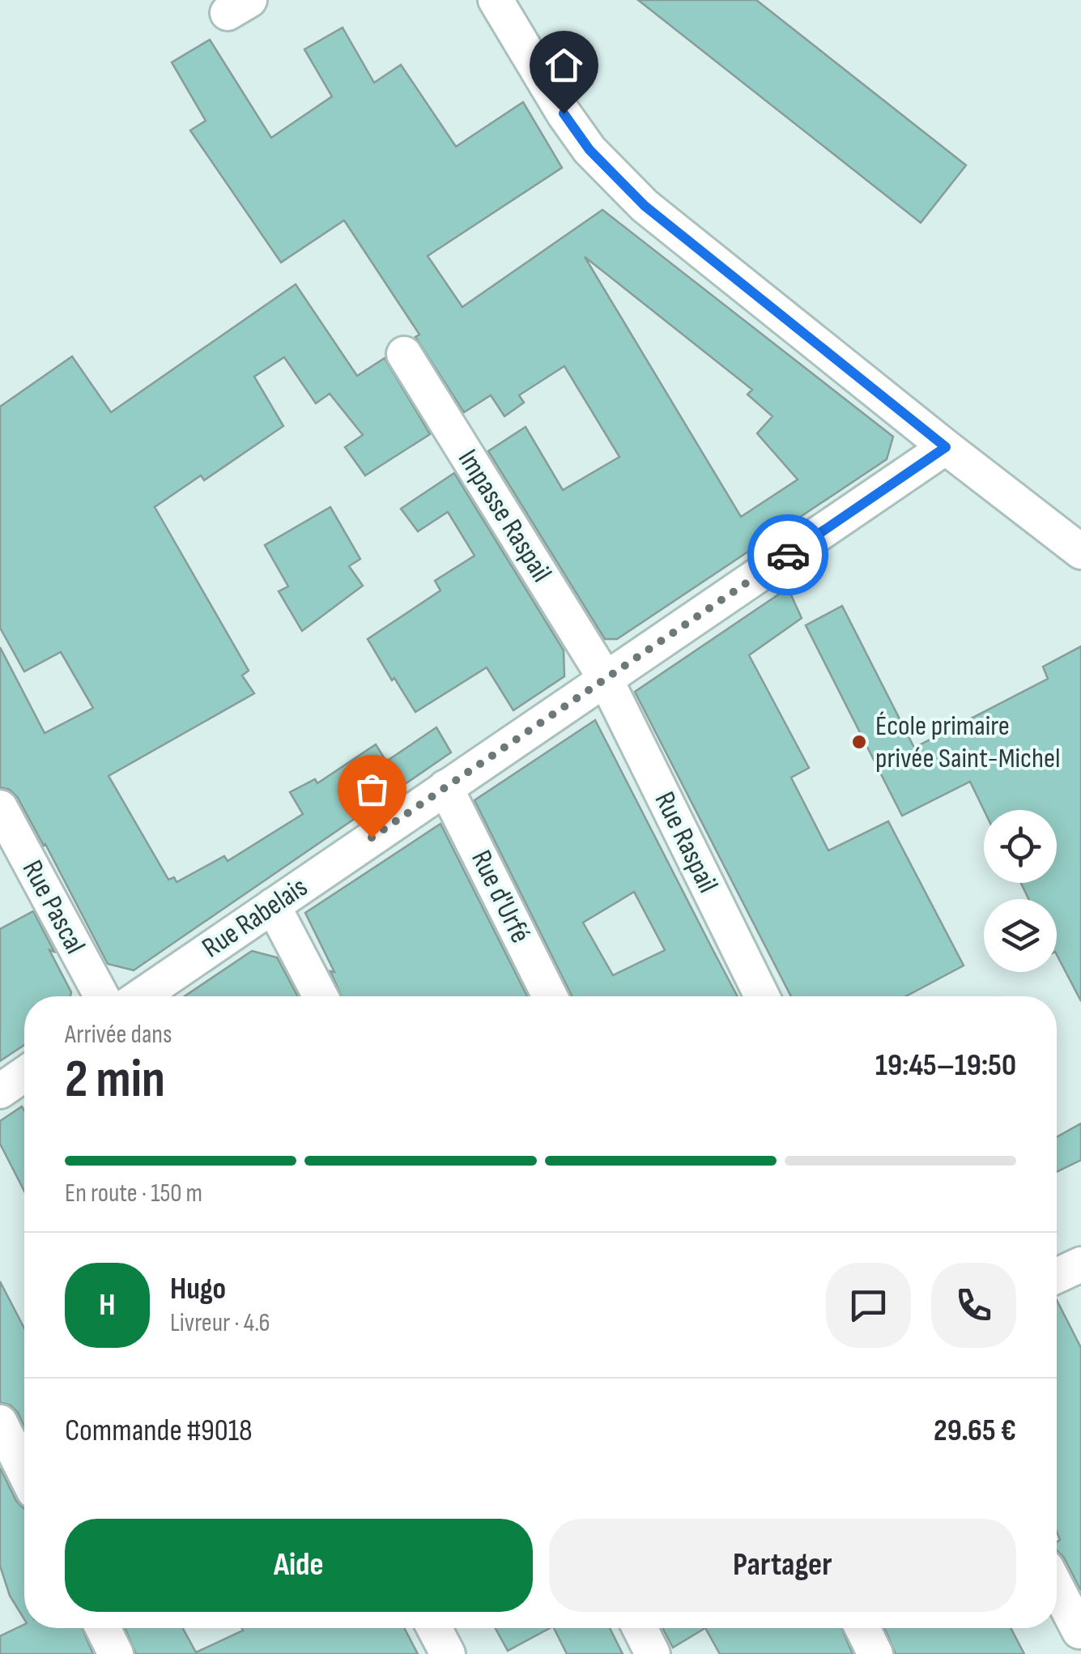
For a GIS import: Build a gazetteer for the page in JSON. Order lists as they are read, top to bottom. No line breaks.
{"streets":{"street":["Impasse Raspail","Rue Raspail","Rue d'Urfé","Rue Pascal","Rue Rabelais"]},"crossings":[["Impasse Raspail","Rue Raspail"],["Impasse Raspail","Rue Rabelais"],["Rue Raspail","Rue Rabelais"],["Rue d'Urfé","Rue Rabelais"]],"places":["École primaire privée Saint-Michel"],"page":{"heading":["2 min","Arrivée dans","19:45–19:50"],"panel":["Hugo","Livreur · 4.6","Commande #9018","29.65 €"],"bar":"En route · 150 m","round":"H","buttons":["Aide","Partager"]}}
